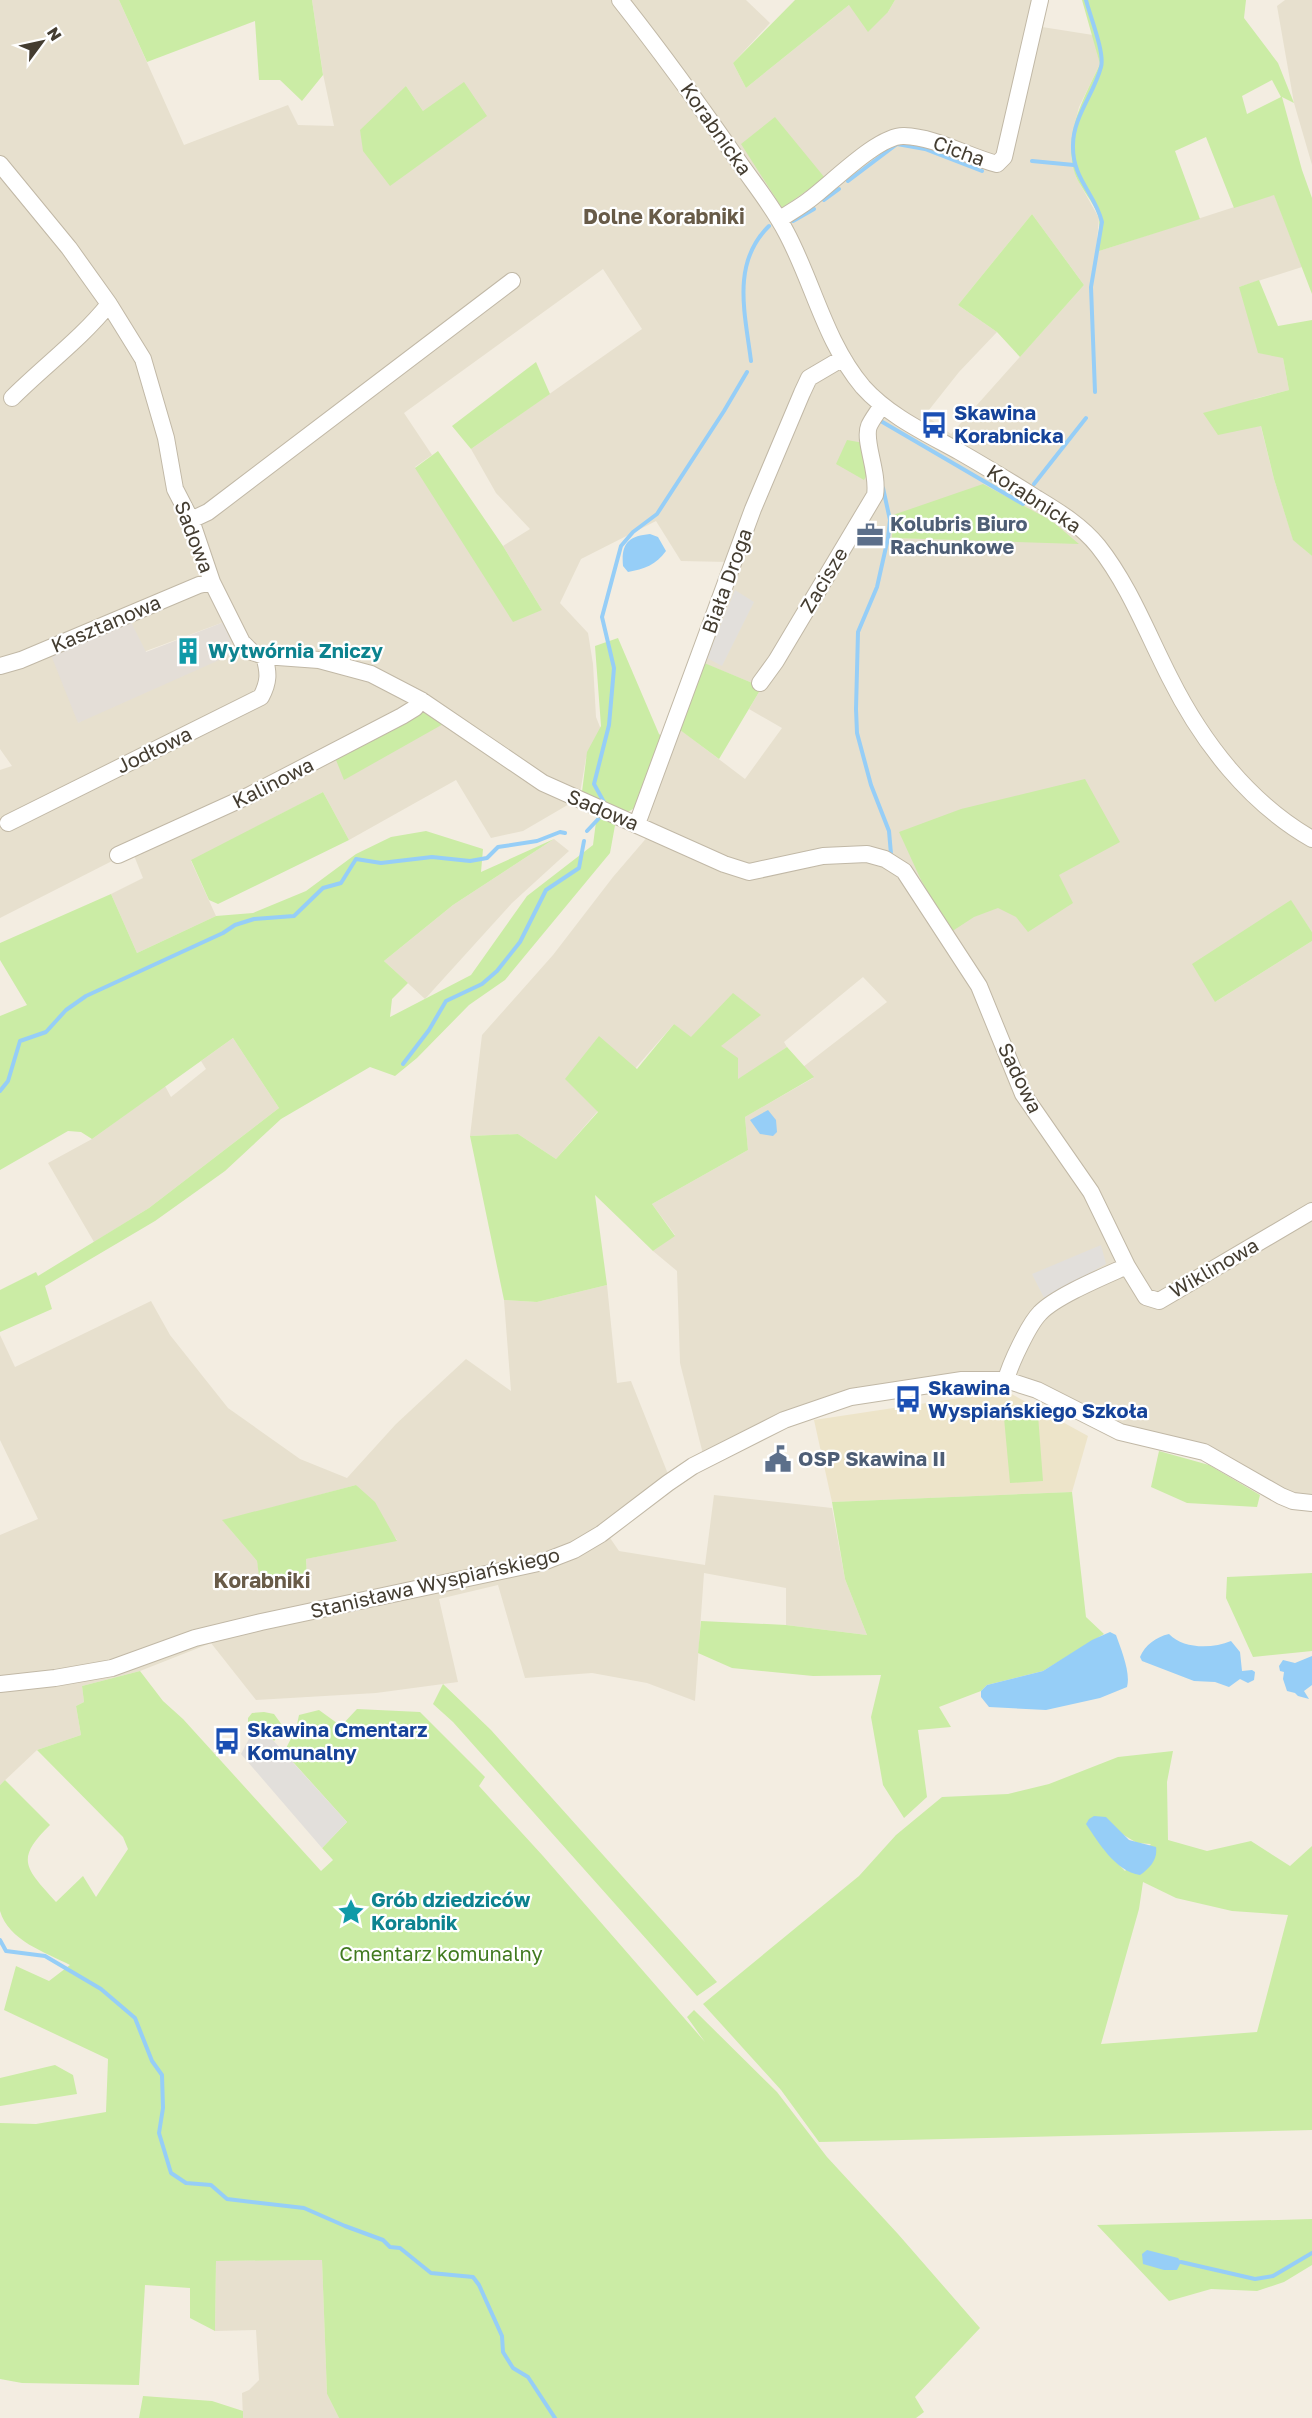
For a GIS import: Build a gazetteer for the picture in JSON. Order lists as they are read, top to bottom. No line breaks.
{"streets":{"street":["Korabnicka","Cicha","Sadowa","Zacisze","Biała Droga","Kasztanowa","Jodłowa","Kalinowa","Wiklinowa","Stanisława Wyspiańskiego"]},"crossings":[["Korabnicka","Cicha"],["Korabnicka","Zacisze"],["Korabnicka","Biała Droga"],["Sadowa","Biała Droga"],["Sadowa","Kasztanowa"],["Sadowa","Jodłowa"],["Sadowa","Kalinowa"],["Sadowa","Wiklinowa"]],"districts":["Dolne Korabniki","Korabniki"],"parks":["Cmentarz komunalny"],"places":{"bus stop":["Skawina Korabnicka","Skawina Wyspiańskiego Szkoła","Skawina Cmentarz Komunalny"],"office":["Kolubris Biuro Rachunkowe"],"building":["Wytwórnia Zniczy"],"public building":["OSP Skawina II"],"place":["Grób dziedziców Korabnik"]},"north":"top right"}
